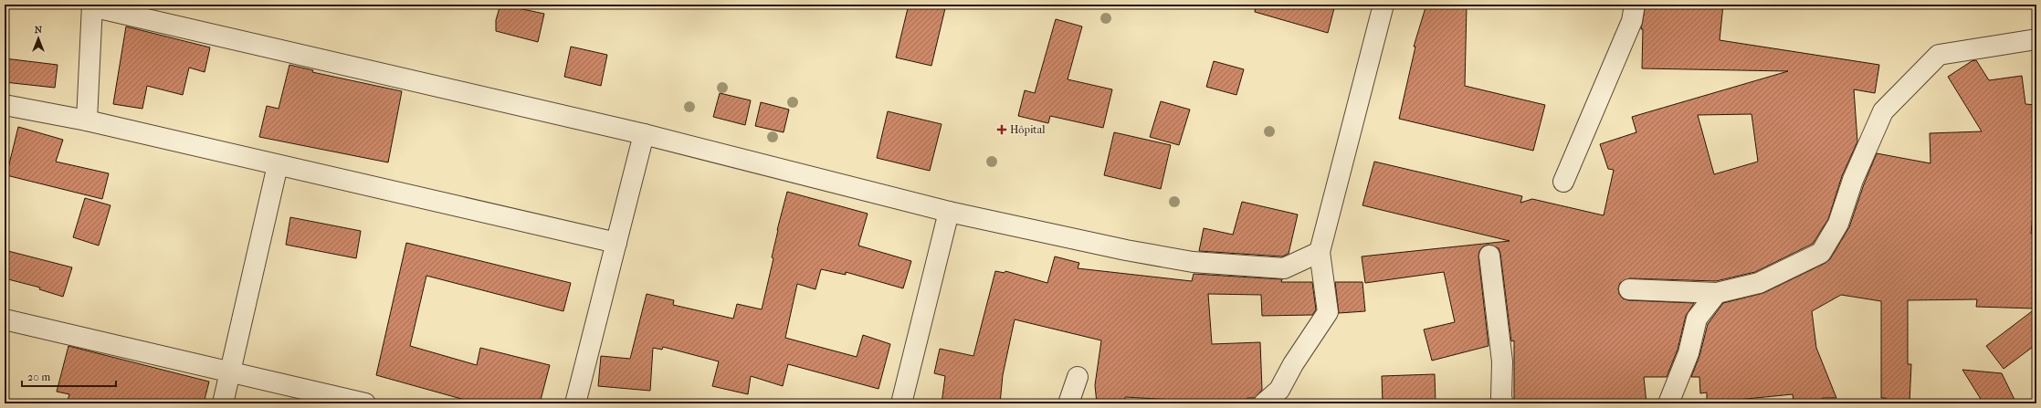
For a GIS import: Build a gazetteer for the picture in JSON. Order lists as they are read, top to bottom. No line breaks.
{"places":{"health":["Hôpital"]},"scale_bar":"20 m","north":"top"}
